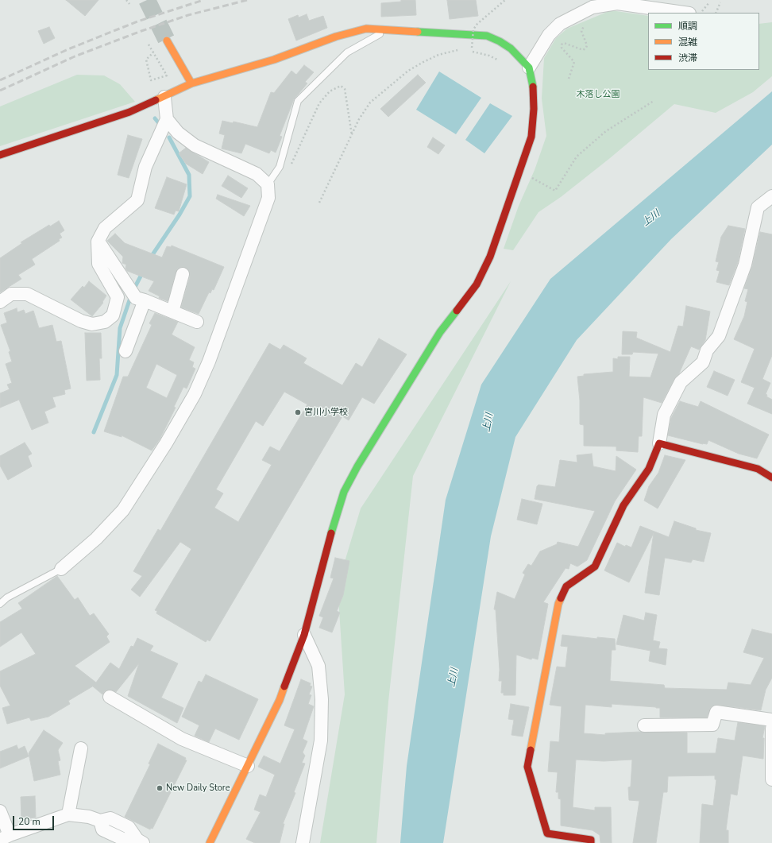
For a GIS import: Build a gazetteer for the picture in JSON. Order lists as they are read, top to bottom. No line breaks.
{"water":["上川"],"parks":["木落し公園"],"places":["宮川小学校","New Daily Store"],"legend":["順調","混雑","渋滞"],"scale_bar":"20 m"}
